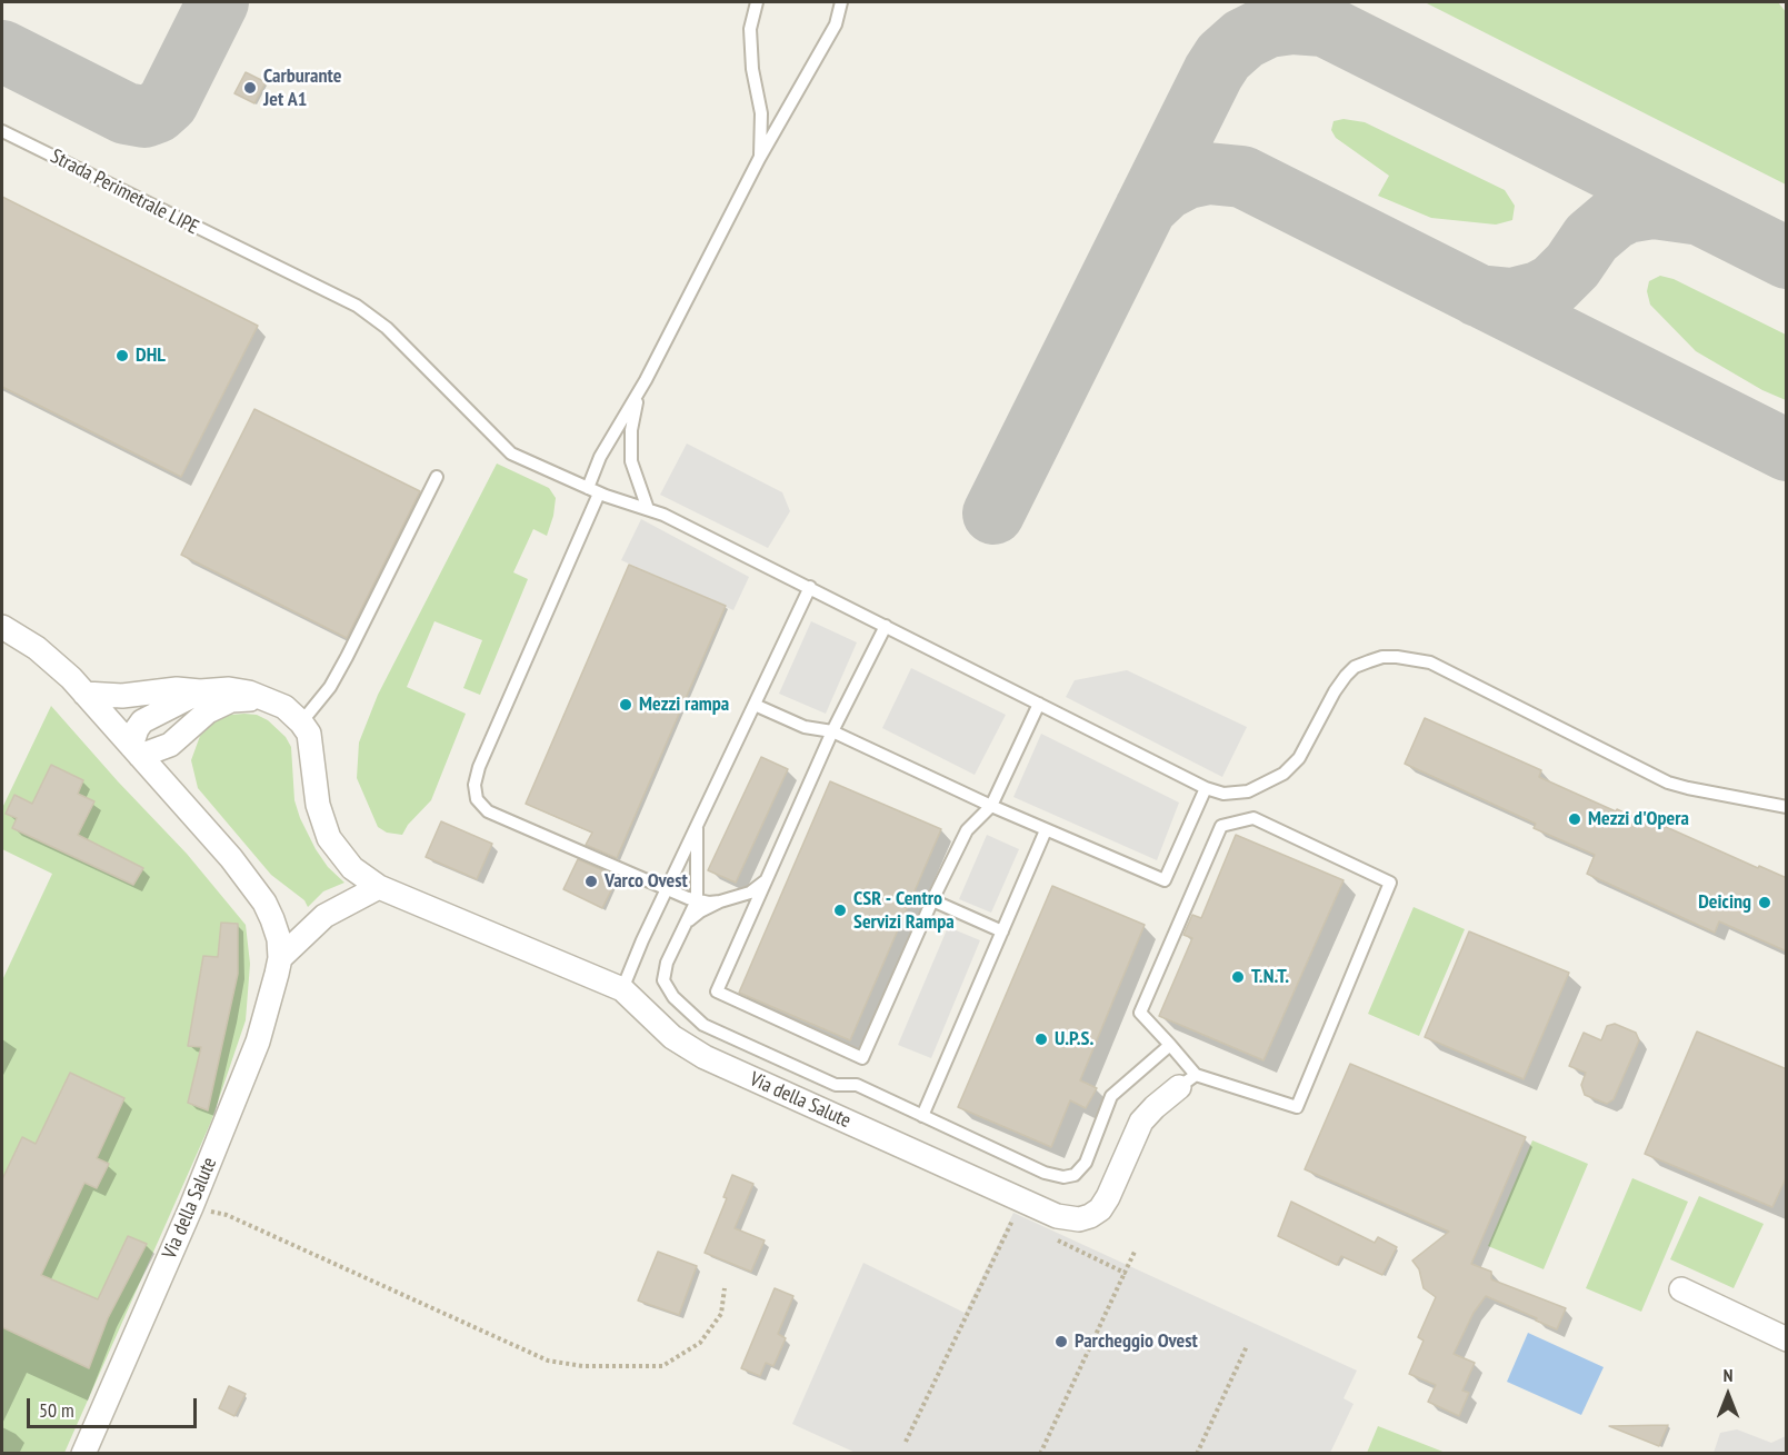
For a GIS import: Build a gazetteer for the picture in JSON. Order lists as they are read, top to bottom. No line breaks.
{"streets":{"street":["Via della Salute"],"lane":["Strada Perimetrale LIPE"]},"places":["Carburante Jet A1","DHL","Mezzi rampa","Mezzi d'Opera","Varco Ovest","Deicing","CSR - Centro Servizi Rampa","T.N.T.","U.P.S.","Parcheggio Ovest"],"scale_bar":"50 m","north":"top"}
